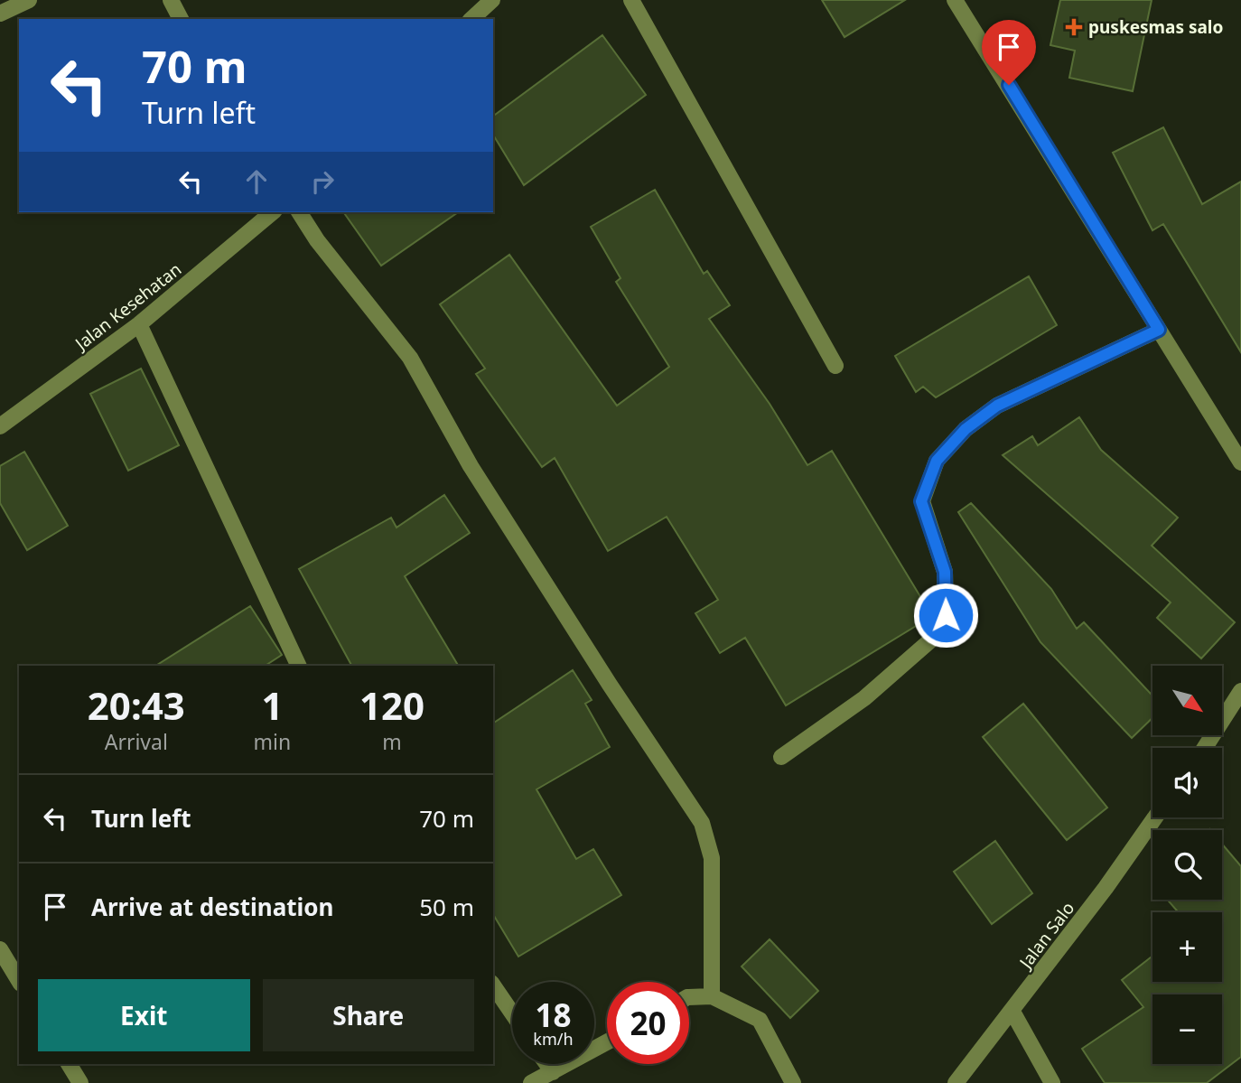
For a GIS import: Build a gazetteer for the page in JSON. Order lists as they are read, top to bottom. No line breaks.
{"streets":{"street":["Jalan Kesehatan","Jalan Salo"]},"places":{"health":["puskesmas salo"]},"north":"bottom right","page":{"turn":["70 m","Turn left"],"map_buttons":["+","−"],"eta":["20:43","Arrival","1","min","120","m"],"list":[{"name":"Turn left","value":"70 m"},{"name":"Arrive at destination","value":"50 m"}],"buttons":["Exit","Share"],"speed":"18 km/h","limit":"20"}}
